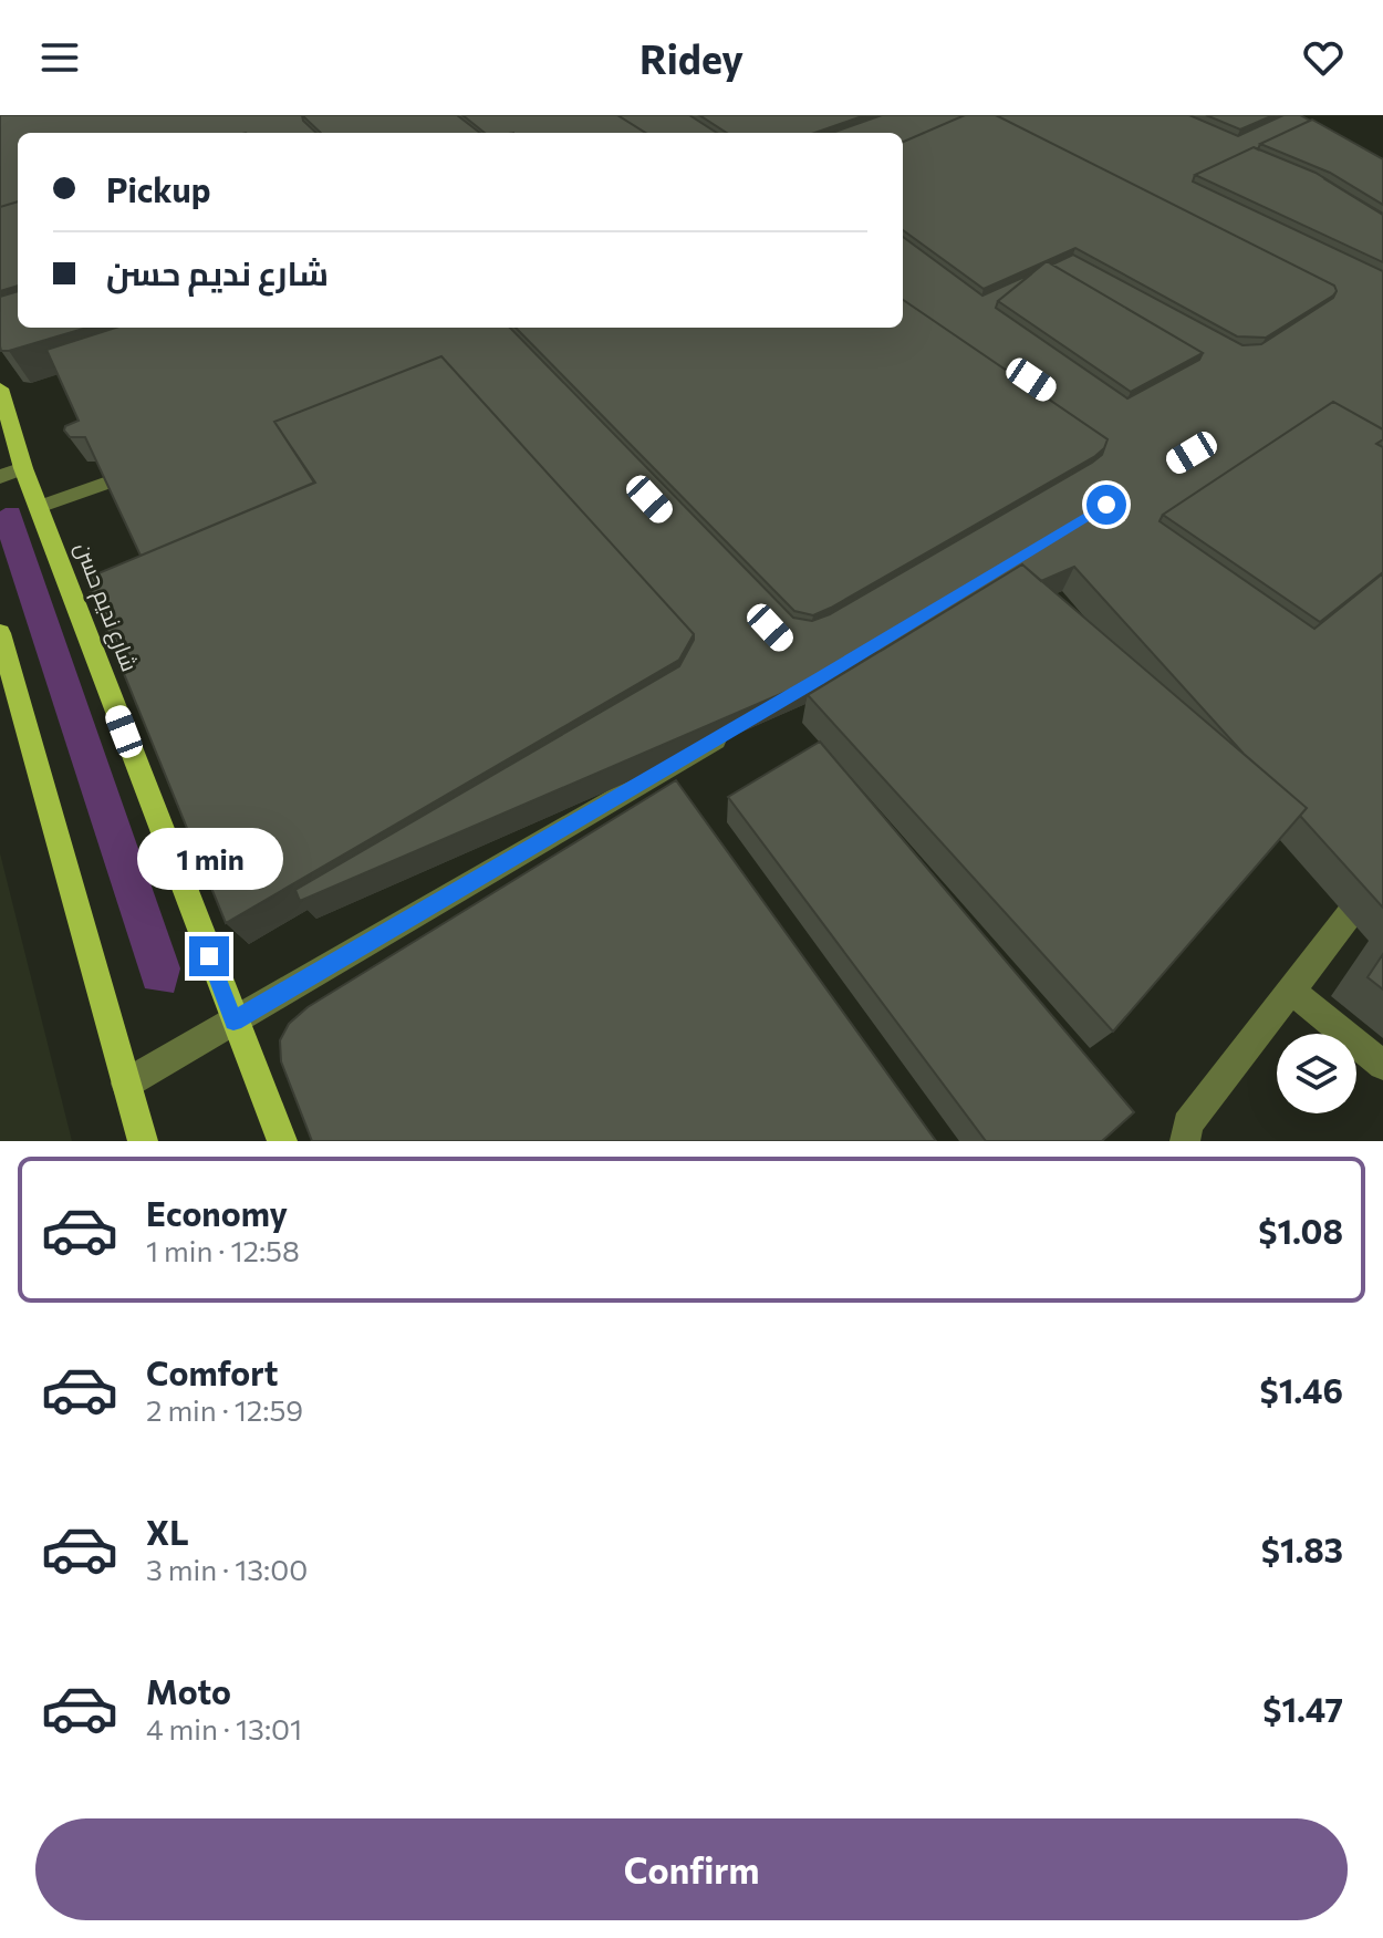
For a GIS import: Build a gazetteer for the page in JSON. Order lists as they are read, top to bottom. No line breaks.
{"streets":{"main road":["شارع نديم حسن"]},"page":{"header":"Ridey","banner":["Pickup","شارع نديم حسن"],"bubble":"1 min","list":[{"name":"Economy","note":"1 min · 12:58","value":"$1.08"},{"name":"Comfort","note":"2 min · 12:59","value":"$1.46"},{"name":"XL","note":"3 min · 13:00","value":"$1.83"},{"name":"Moto","note":"4 min · 13:01","value":"$1.47"}],"buttons":"Confirm"}}
